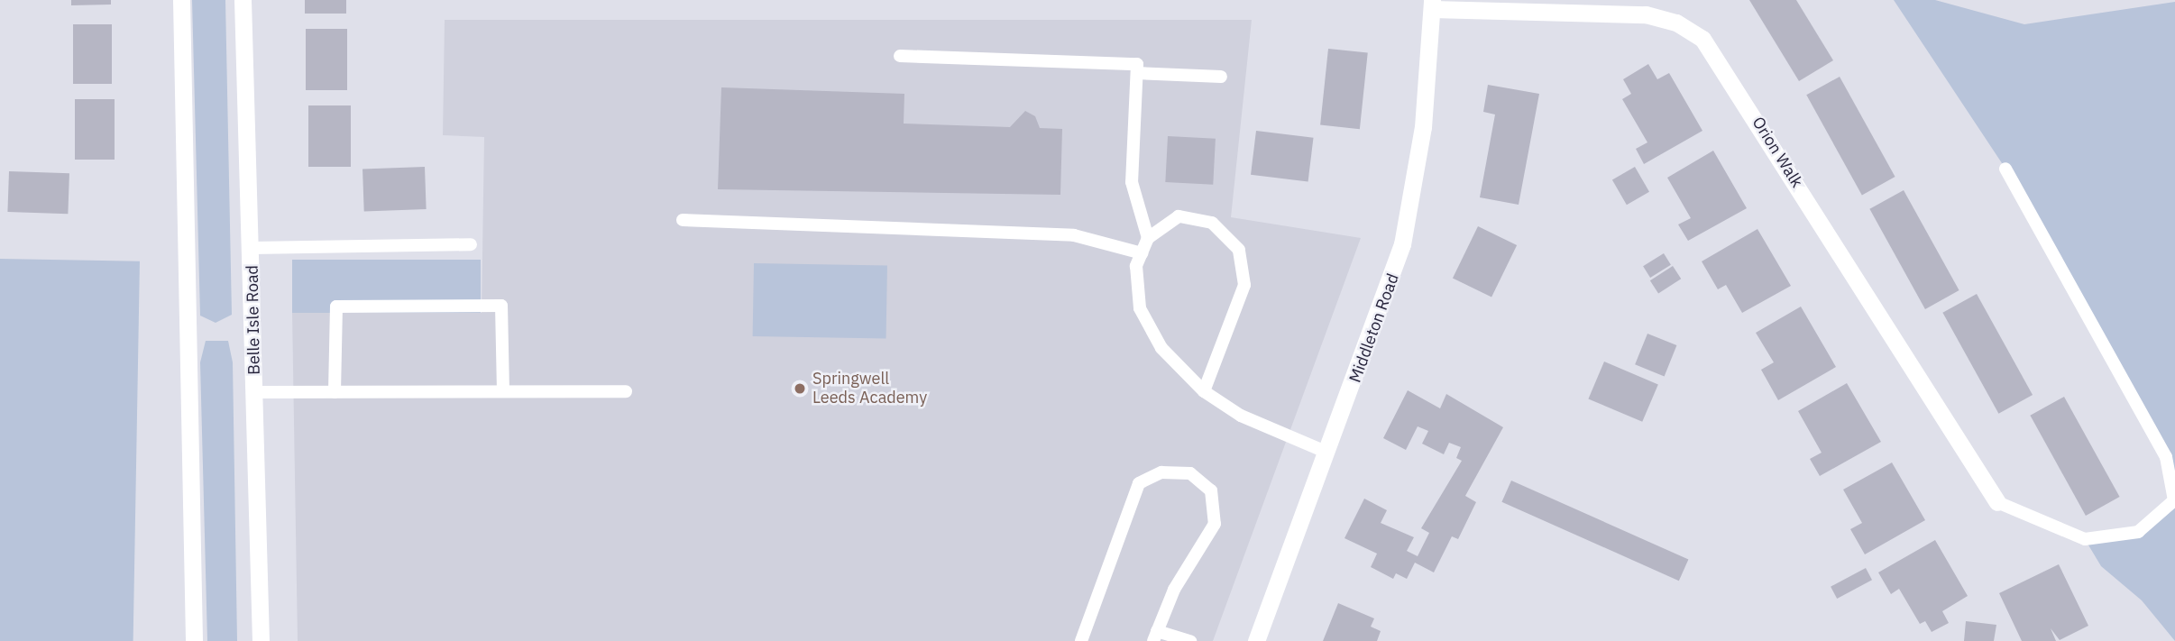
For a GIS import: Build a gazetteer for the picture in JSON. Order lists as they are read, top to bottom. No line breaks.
{"streets":{"street":["Orion Walk","Belle Isle Road","Middleton Road"]},"crossings":[["Orion Walk","Middleton Road"]],"places":["Springwell Leeds Academy"]}
